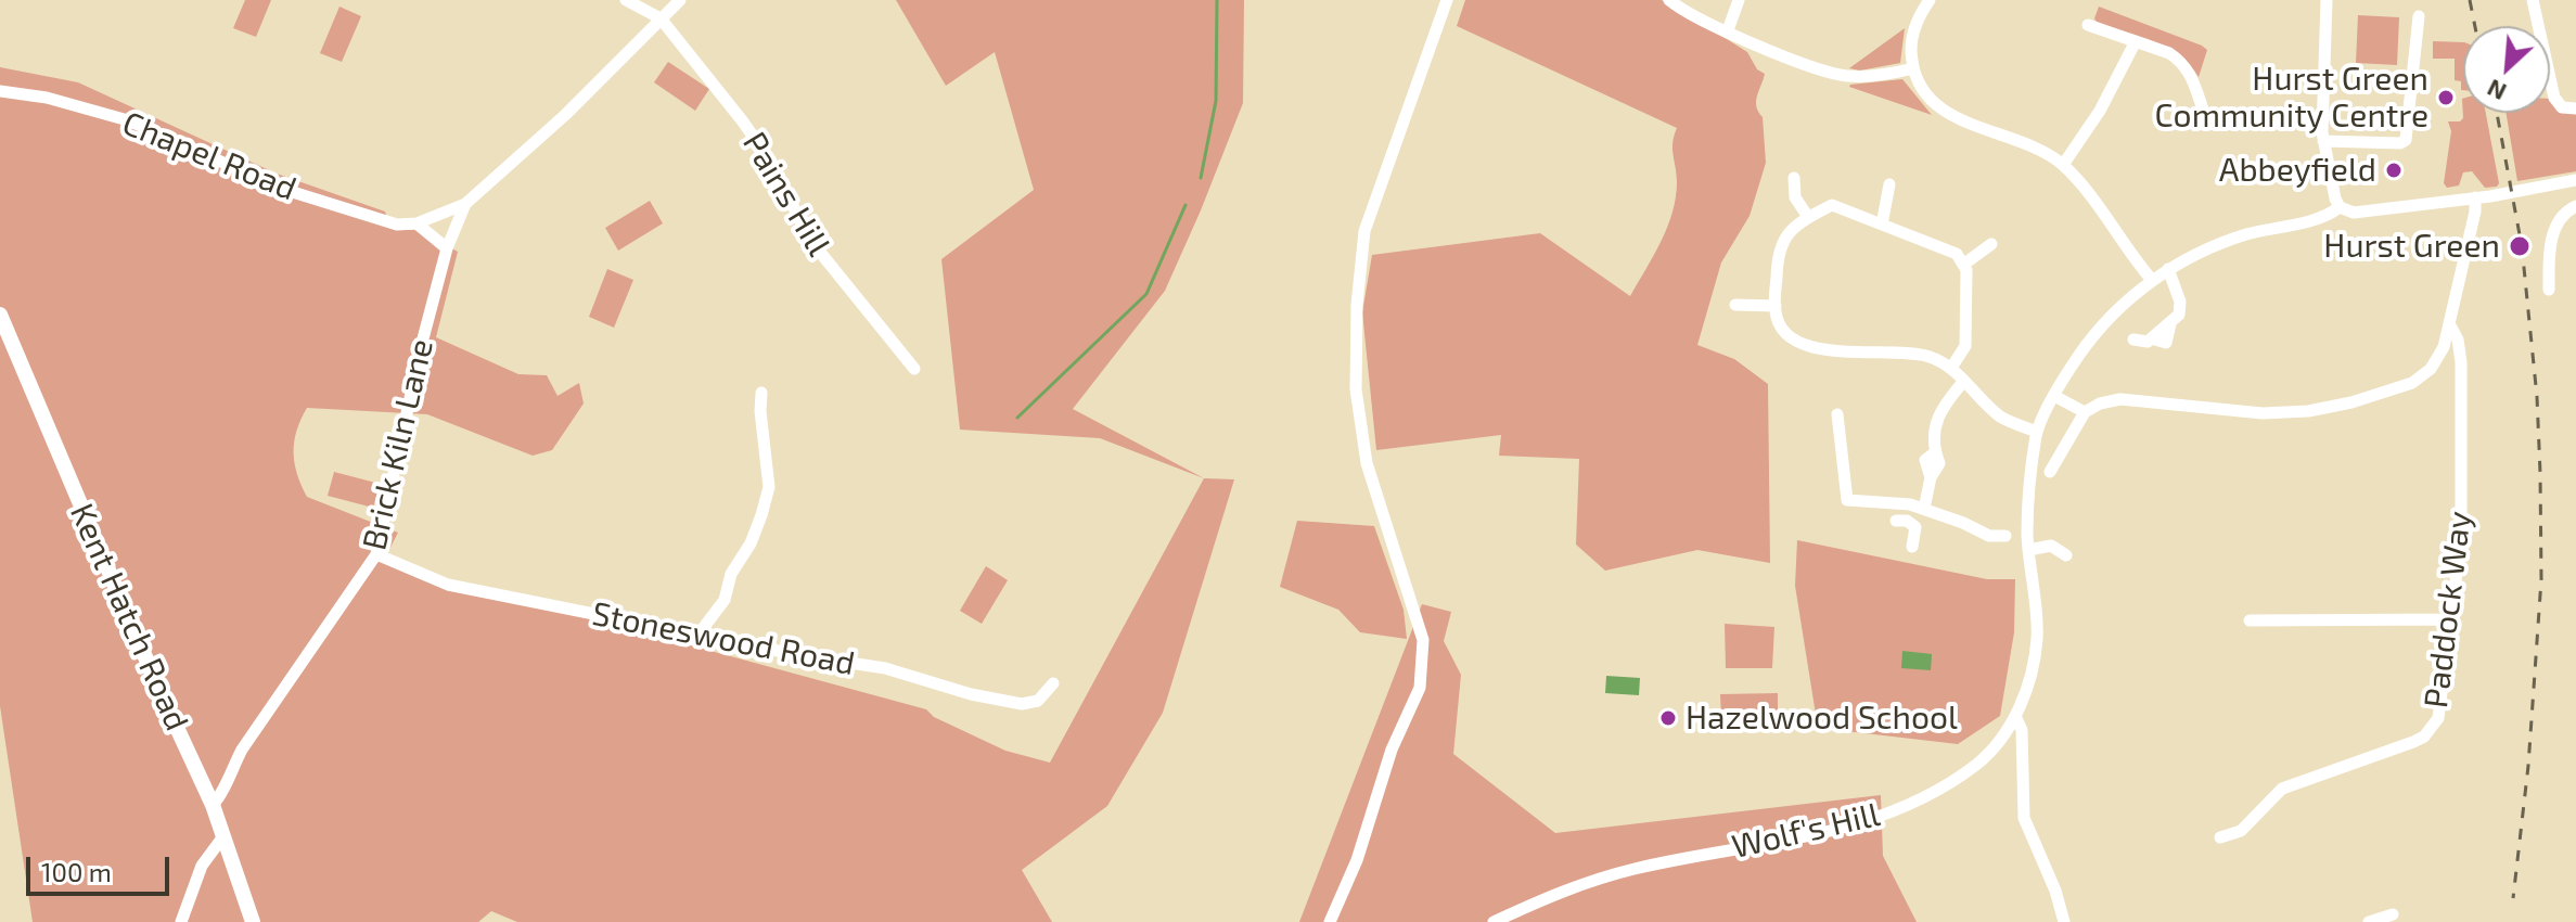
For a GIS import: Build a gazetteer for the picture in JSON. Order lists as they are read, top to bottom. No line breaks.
{"streets":{"main road":["Kent Hatch Road"],"street":["Chapel Road","Pains Hill","Brick Kiln Lane","Paddock Way","Stoneswood Road","Wolf's Hill"]},"crossings":[["Brick Kiln Lane","Kent Hatch Road"],["Brick Kiln Lane","Stoneswood Road"]],"places":["Hurst Green Community Centre","Abbeyfield","Hurst Green","Hazelwood School"],"scale_bar":"100 m","north":"bottom left"}
